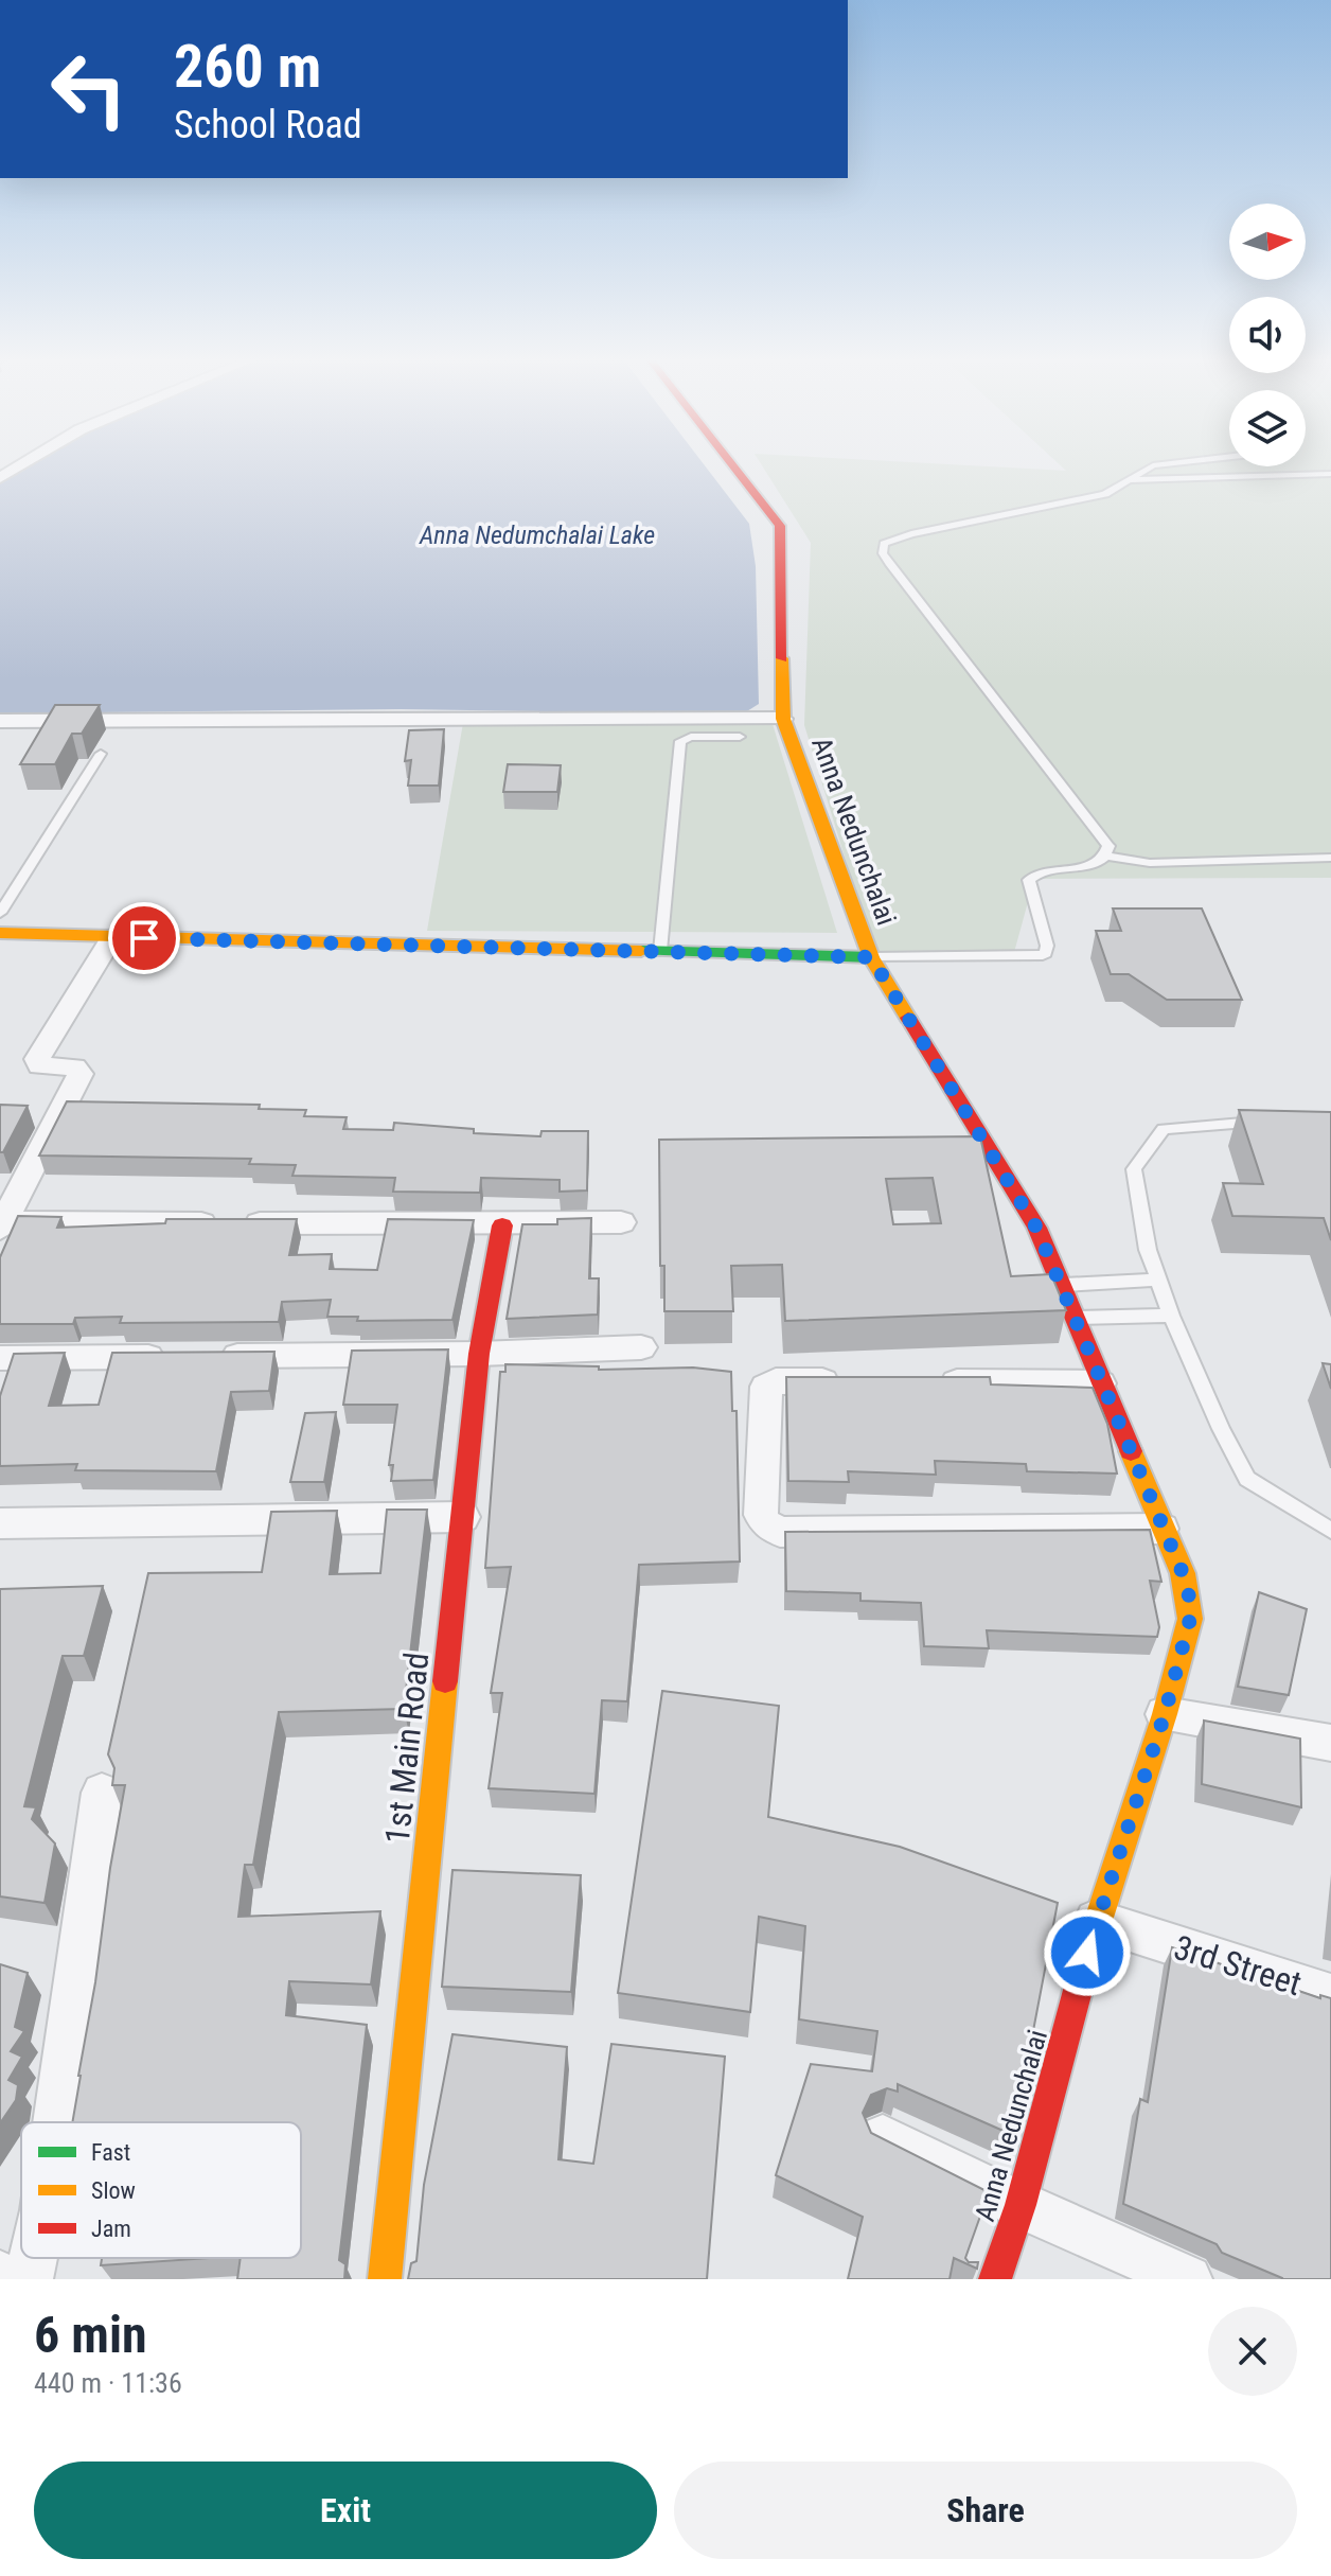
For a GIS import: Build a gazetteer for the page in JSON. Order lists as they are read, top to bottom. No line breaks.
{"streets":{"street":["Anna Nedunchalai","1st Main Road","3rd Street"]},"crossings":[["Anna Nedunchalai","3rd Street"]],"water":["Anna Nedumchalai Lake"],"legend":["Fast","Slow","Jam"],"north":"right","page":{"turn":["260 m","School Road"],"heading":["6 min","440 m · 11:36"],"buttons":["Exit","Share"]}}
